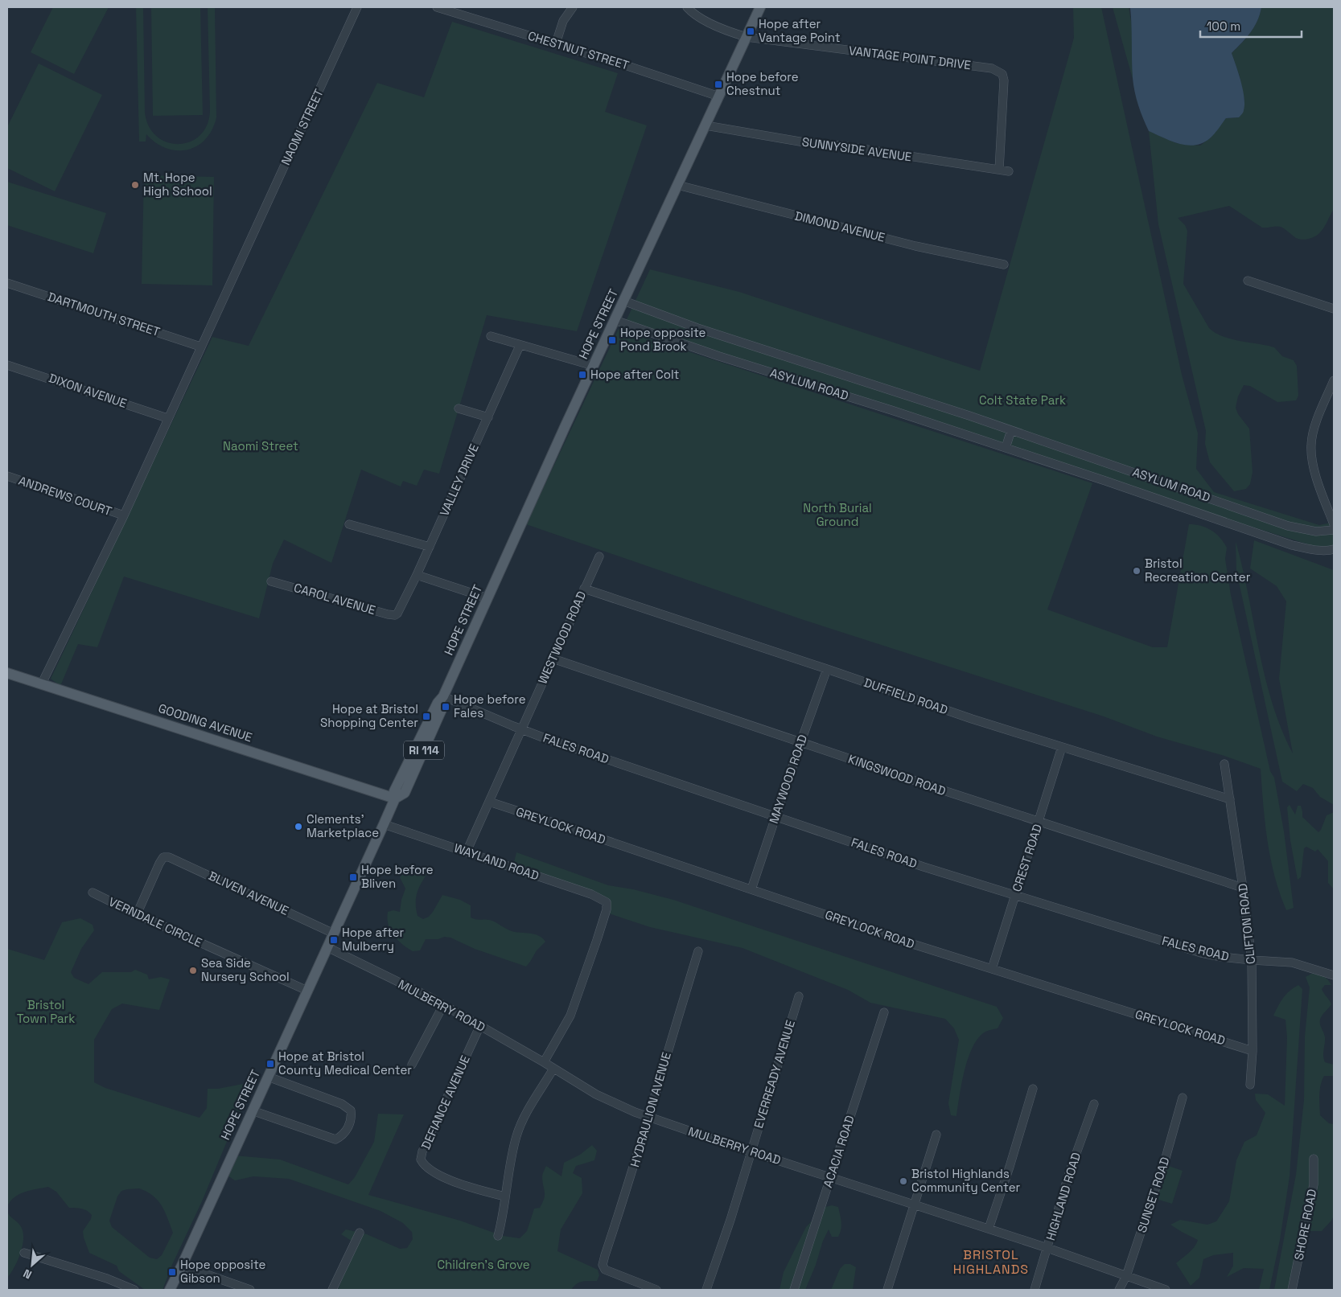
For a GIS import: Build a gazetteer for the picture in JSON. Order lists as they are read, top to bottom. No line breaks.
{"streets":{"main road":["HOPE STREET","GOODING AVENUE","RI 114"],"street":["CHESTNUT STREET","VANTAGE POINT DRIVE","NAOMI STREET","SUNNYSIDE AVENUE","DIMOND AVENUE","DARTMOUTH STREET","ASYLUM ROAD","DIXON AVENUE","VALLEY DRIVE","ANDREWS COURT","CAROL AVENUE","WESTWOOD ROAD","DUFFIELD ROAD","FALES ROAD","KINGSWOOD ROAD","MAYWOOD ROAD","GREYLOCK ROAD","CREST ROAD","WAYLAND ROAD","BLIVEN AVENUE","VERNDALE CIRCLE","CLIFTON ROAD","MULBERRY ROAD","EVERREADY AVENUE","DEFIANCE AVENUE","HYDRAULION AVENUE","ACACIA ROAD","SUNSET ROAD","HIGHLAND ROAD","SHORE ROAD"]},"crossings":[["CHESTNUT STREET","HOPE STREET"],["VANTAGE POINT DRIVE","SUNNYSIDE AVENUE"],["VANTAGE POINT DRIVE","HOPE STREET"],["NAOMI STREET","DARTMOUTH STREET"],["NAOMI STREET","DIXON AVENUE"],["NAOMI STREET","ANDREWS COURT"],["NAOMI STREET","GOODING AVENUE"],["SUNNYSIDE AVENUE","HOPE STREET"],["DIMOND AVENUE","HOPE STREET"],["HOPE STREET","ASYLUM ROAD"],["HOPE STREET","GOODING AVENUE"],["HOPE STREET","FALES ROAD"],["HOPE STREET","WAYLAND ROAD"],["HOPE STREET","BLIVEN AVENUE"],["HOPE STREET","VERNDALE CIRCLE"],["HOPE STREET","MULBERRY ROAD"],["VALLEY DRIVE","CAROL AVENUE"],["WESTWOOD ROAD","DUFFIELD ROAD"],["WESTWOOD ROAD","FALES ROAD"],["WESTWOOD ROAD","KINGSWOOD ROAD"],["WESTWOOD ROAD","GREYLOCK ROAD"],["WESTWOOD ROAD","WAYLAND ROAD"],["DUFFIELD ROAD","MAYWOOD ROAD"],["DUFFIELD ROAD","CREST ROAD"],["DUFFIELD ROAD","CLIFTON ROAD"],["FALES ROAD","MAYWOOD ROAD"],["FALES ROAD","CREST ROAD"],["FALES ROAD","CLIFTON ROAD"],["KINGSWOOD ROAD","MAYWOOD ROAD"],["KINGSWOOD ROAD","CREST ROAD"],["KINGSWOOD ROAD","CLIFTON ROAD"],["MAYWOOD ROAD","GREYLOCK ROAD"],["GREYLOCK ROAD","CREST ROAD"],["GREYLOCK ROAD","CLIFTON ROAD"],["WAYLAND ROAD","MULBERRY ROAD"],["BLIVEN AVENUE","VERNDALE CIRCLE"],["MULBERRY ROAD","EVERREADY AVENUE"],["MULBERRY ROAD","DEFIANCE AVENUE"],["MULBERRY ROAD","HYDRAULION AVENUE"],["MULBERRY ROAD","ACACIA ROAD"],["MULBERRY ROAD","SUNSET ROAD"],["MULBERRY ROAD","HIGHLAND ROAD"]],"districts":["BRISTOL HIGHLANDS"],"parks":["Colt State Park","Naomi Street","North Burial Ground","Bristol Town Park","Children's Grove"],"places":{"transit":["Hope after Vantage Point","Hope before Chestnut","Hope opposite Pond Brook","Hope after Colt","Hope before Fales","Hope at Bristol Shopping Center","Hope before Bliven","Hope after Mulberry","Hope at Bristol County Medical Center","Hope opposite Gibson"],"other":["Mt. Hope High School","Bristol Recreation Center","Clements' Marketplace","Sea Side Nursery School","Bristol Highlands Community Center"]},"scale_bar":"100 m","north":"bottom left"}
